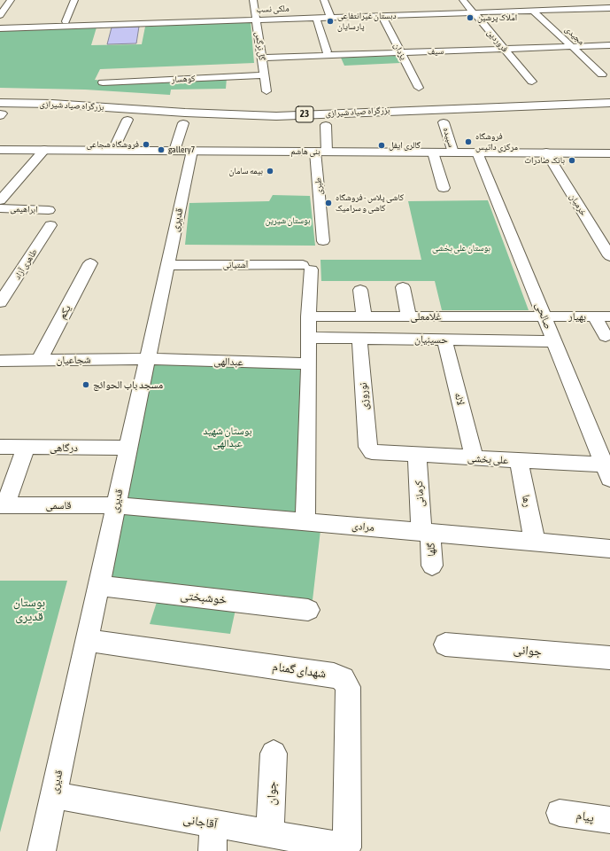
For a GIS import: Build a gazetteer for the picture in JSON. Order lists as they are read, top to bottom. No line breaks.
{"streets":{"main road":["بزرگراه صیاد شیرازی","23","بنی هاشم"],"street":["ملکی نسب","مجیدی","فروردین","گل نرگس","یزدان","سیف","کوهسار","سپیده","طبری","خرمیان","ابراهیمی","قدیری","طاهری آزاد","آشتیانی","یکم","صالحی","غلامعلی","بهیار","حسینیان","شجاعیان","عبدالهی","نوروزی","لاله","درگاهی","علی بخشی","کرمانی","رها","قاسمی","مرادی","گلها","خوشبختی","جوانی","شهدای گمنام","جوان","پیام","آقاجانی"]},"crossings":[["ملکی نسب","مجیدی"],["ملکی نسب","فروردین"],["ملکی نسب","گل نرگس"],["ملکی نسب","یزدان"],["مجیدی","سیف"],["فروردین","سیف"],["گل نرگس","سیف"],["گل نرگس","کوهسار"],["یزدان","سیف"],["سپیده","بنی هاشم"],["بنی هاشم","طبری"],["بنی هاشم","خرمیان"],["بنی هاشم","قدیری"],["بنی هاشم","صالحی"],["قدیری","آشتیانی"],["قدیری","شجاعیان"],["قدیری","عبدالهی"],["قدیری","درگاهی"],["قدیری","قاسمی"],["قدیری","مرادی"],["قدیری","خوشبختی"],["قدیری","شهدای گمنام"],["قدیری","آقاجانی"],["آشتیانی","غلامعلی"],["یکم","شجاعیان"],["صالحی","غلامعلی"],["صالحی","بهیار"],["صالحی","حسینیان"],["صالحی","علی بخشی"],["غلامعلی","بهیار"],["حسینیان","نوروزی"],["حسینیان","لاله"],["شجاعیان","عبدالهی"],["نوروزی","علی بخشی"],["لاله","علی بخشی"],["علی بخشی","کرمانی"],["علی بخشی","رها"],["کرمانی","مرادی"],["کرمانی","گلها"],["رها","مرادی"],["قاسمی","مرادی"],["مرادی","گلها"],["شهدای گمنام","آقاجانی"],["جوان","آقاجانی"]],"parks":["بوستان شیرین","بوستان علی بخشی","بوستان شهید عبدالهی","بوستان قدیری"],"places":["املاک پرشین","دبستان غیرانتفاعی پارسایان","فروشگاه مرکزی داتیس","فروشگاه شجاعی","گالری ایفل","gallery7","بانک صادرات","بیمه سامان","کاشی پلاس - فروشگاه کاشی و سرامیک","مسجد باب الحوائج"]}
